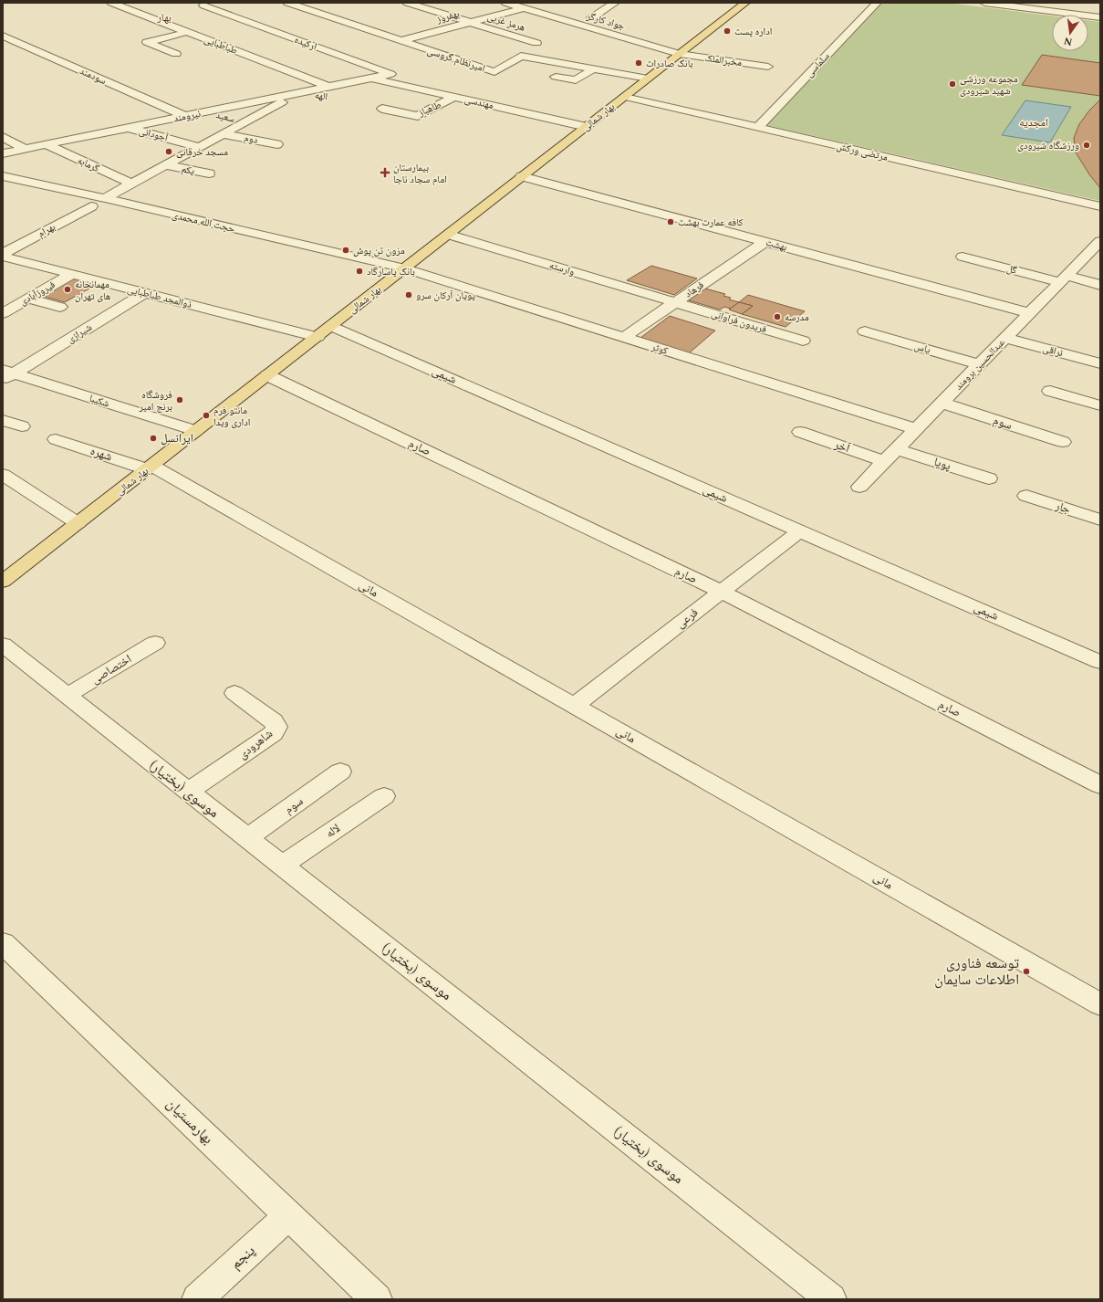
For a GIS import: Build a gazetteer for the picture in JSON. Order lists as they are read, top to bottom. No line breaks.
{"streets":{"main road":["بهار شمالی"],"street":["بهفروز","جواد کارگر","هرمز غربی","ارکیده","طباطبایی","امیرنظام گروسی","مخبرالملک","سلماسی","سودمند","مهندسی","طاهباز","نیرومند","سعید","آجودانی","دوم","مرتضی ورکش","گرمابه","یکم","حجت الله محمدی","بهرام","بهشت","وارسته","گل","فرهاد","فیروزآبادی","ذوالمجد طباطبایی","فریدون فراوانی","شیرازی","یاس","کوثر","نراقی","عبدالحسین برومند","شیمی","شکیبا","سوم","آخر","صارم","شهره","پویا","جار","مانی","فرعی","اختصاصی","شاهرودی","موسوی (بختیار)","لاله","بهارمستیان","پنجم"]},"crossings":[["بهفروز","جواد کارگر"],["بهفروز","هرمز غربی"],["بهفروز","امیرنظام گروسی"],["جواد کارگر","مخبرالملک"],["جواد کارگر","بهار شمالی"],["ارکیده","مهندسی"],["ارکیده","نیرومند"],["طباطبایی","نیرومند"],["امیرنظام گروسی","بهار شمالی"],["مخبرالملک","بهار شمالی"],["سلماسی","مرتضی ورکش"],["سودمند","نیرومند"],["مهندسی","طاهباز"],["مهندسی","نیرومند"],["مهندسی","بهار شمالی"],["نیرومند","سعید"],["نیرومند","آجودانی"],["نیرومند","گرمابه"],["بهار شمالی","مرتضی ورکش"],["بهار شمالی","حجت الله محمدی"],["بهار شمالی","بهشت"],["بهار شمالی","وارسته"],["بهار شمالی","ذوالمجد طباطبایی"],["بهار شمالی","کوثر"],["بهار شمالی","شیمی"],["بهار شمالی","شکیبا"],["بهار شمالی","صارم"],["بهار شمالی","شهره"],["بهار شمالی","مانی"],["حجت الله محمدی","کوثر"],["بهرام","ذوالمجد طباطبایی"],["بهشت","فرهاد"],["بهشت","عبدالحسین برومند"],["وارسته","فرهاد"],["وارسته","فریدون فراوانی"],["گل","عبدالحسین برومند"],["فرهاد","فریدون فراوانی"],["فرهاد","کوثر"],["فیروزآبادی","ذوالمجد طباطبایی"],["ذوالمجد طباطبایی","شیرازی"],["شیرازی","شکیبا"],["یاس","عبدالحسین برومند"],["کوثر","عبدالحسین برومند"],["نراقی","عبدالحسین برومند"],["عبدالحسین برومند","سوم"],["عبدالحسین برومند","آخر"],["عبدالحسین برومند","پویا"],["شیمی","فرعی"],["سوم","موسوی (بختیار)"],["صارم","فرعی"],["شهره","مانی"],["مانی","فرعی"],["اختصاصی","موسوی (بختیار)"],["شاهرودی","موسوی (بختیار)"],["موسوی (بختیار)","لاله"],["بهارمستیان","پنجم"]],"districts":["بهار","امجدیه"],"places":{"other":["اداره پست","بانک صادرات","مجموعه ورزشی شهید شیرودی","ورزشگاه شیرودی","مسجد خرقانی","کافه عمارت بهشت","مزون تن پوش","بانک پاسارگاد","مهمانخانه های تهران","پویان آرکان سرو","مدرسه","فروشگاه برنج امیر","مانتو فرم اداری ویدا","ایرانسل","توسعه فناوری اطلاعات سایمان"],"health":["بیمارستان امام سجاد ناجا"]},"north":"bottom"}
